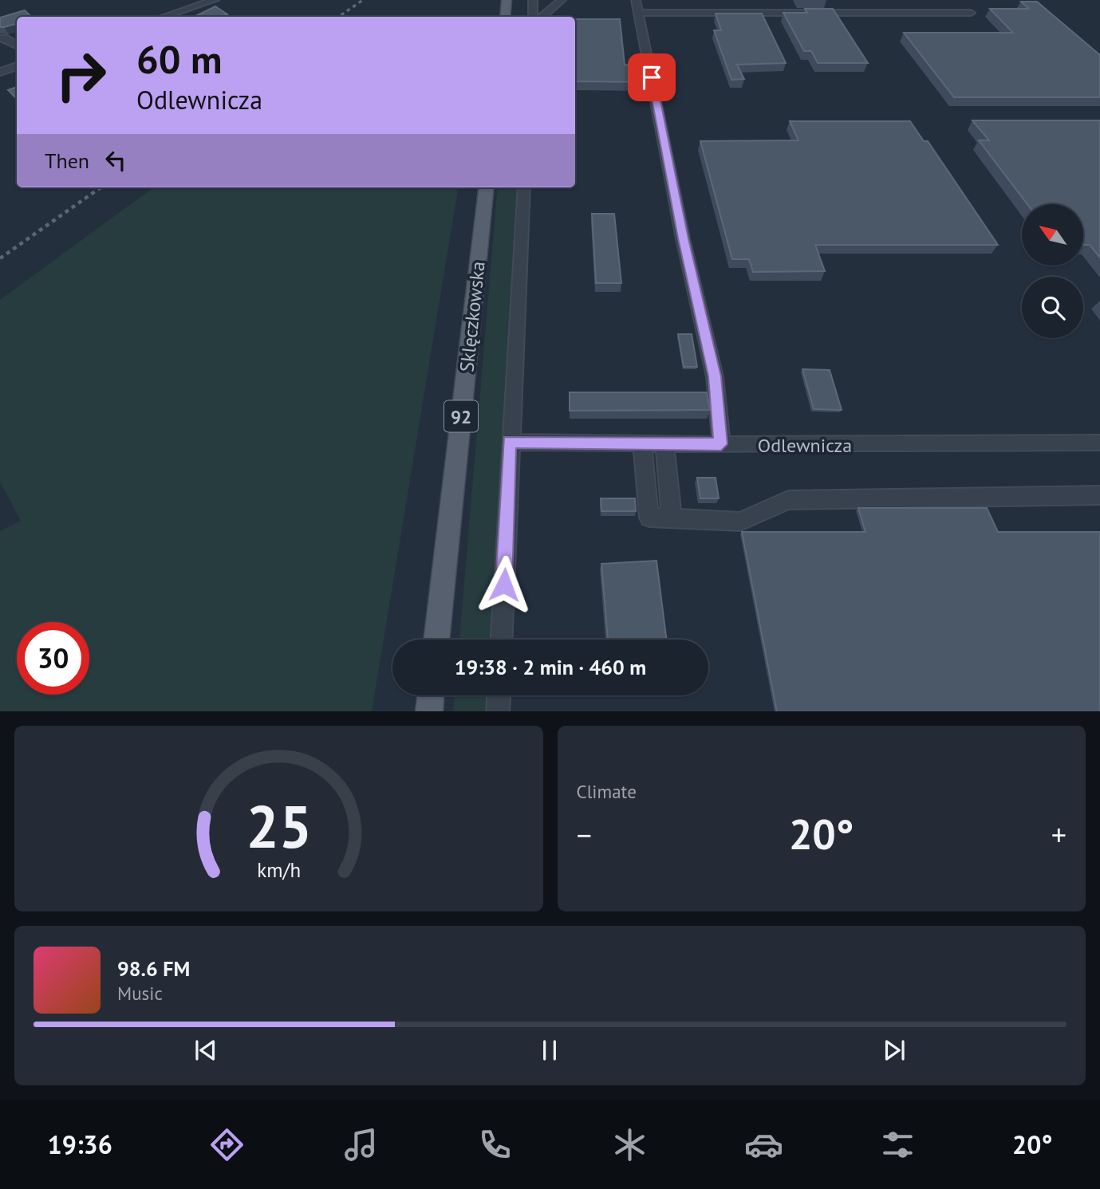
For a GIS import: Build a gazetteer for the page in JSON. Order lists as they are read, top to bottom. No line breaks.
{"streets":{"main road":["Sklęczkowska","92"],"street":["Odlewnicza"]},"north":"top left","page":{"turn":["60 m","Odlewnicza"],"then":"Then","limit":"30","trip":"19:38 · 2 min · 460 m","tile":"Climate","heat":["−","20°","+"],"song":["98.6 FM","Music"],"tabs":["19:36","20°"],"gauge":["25","km/h"]}}
